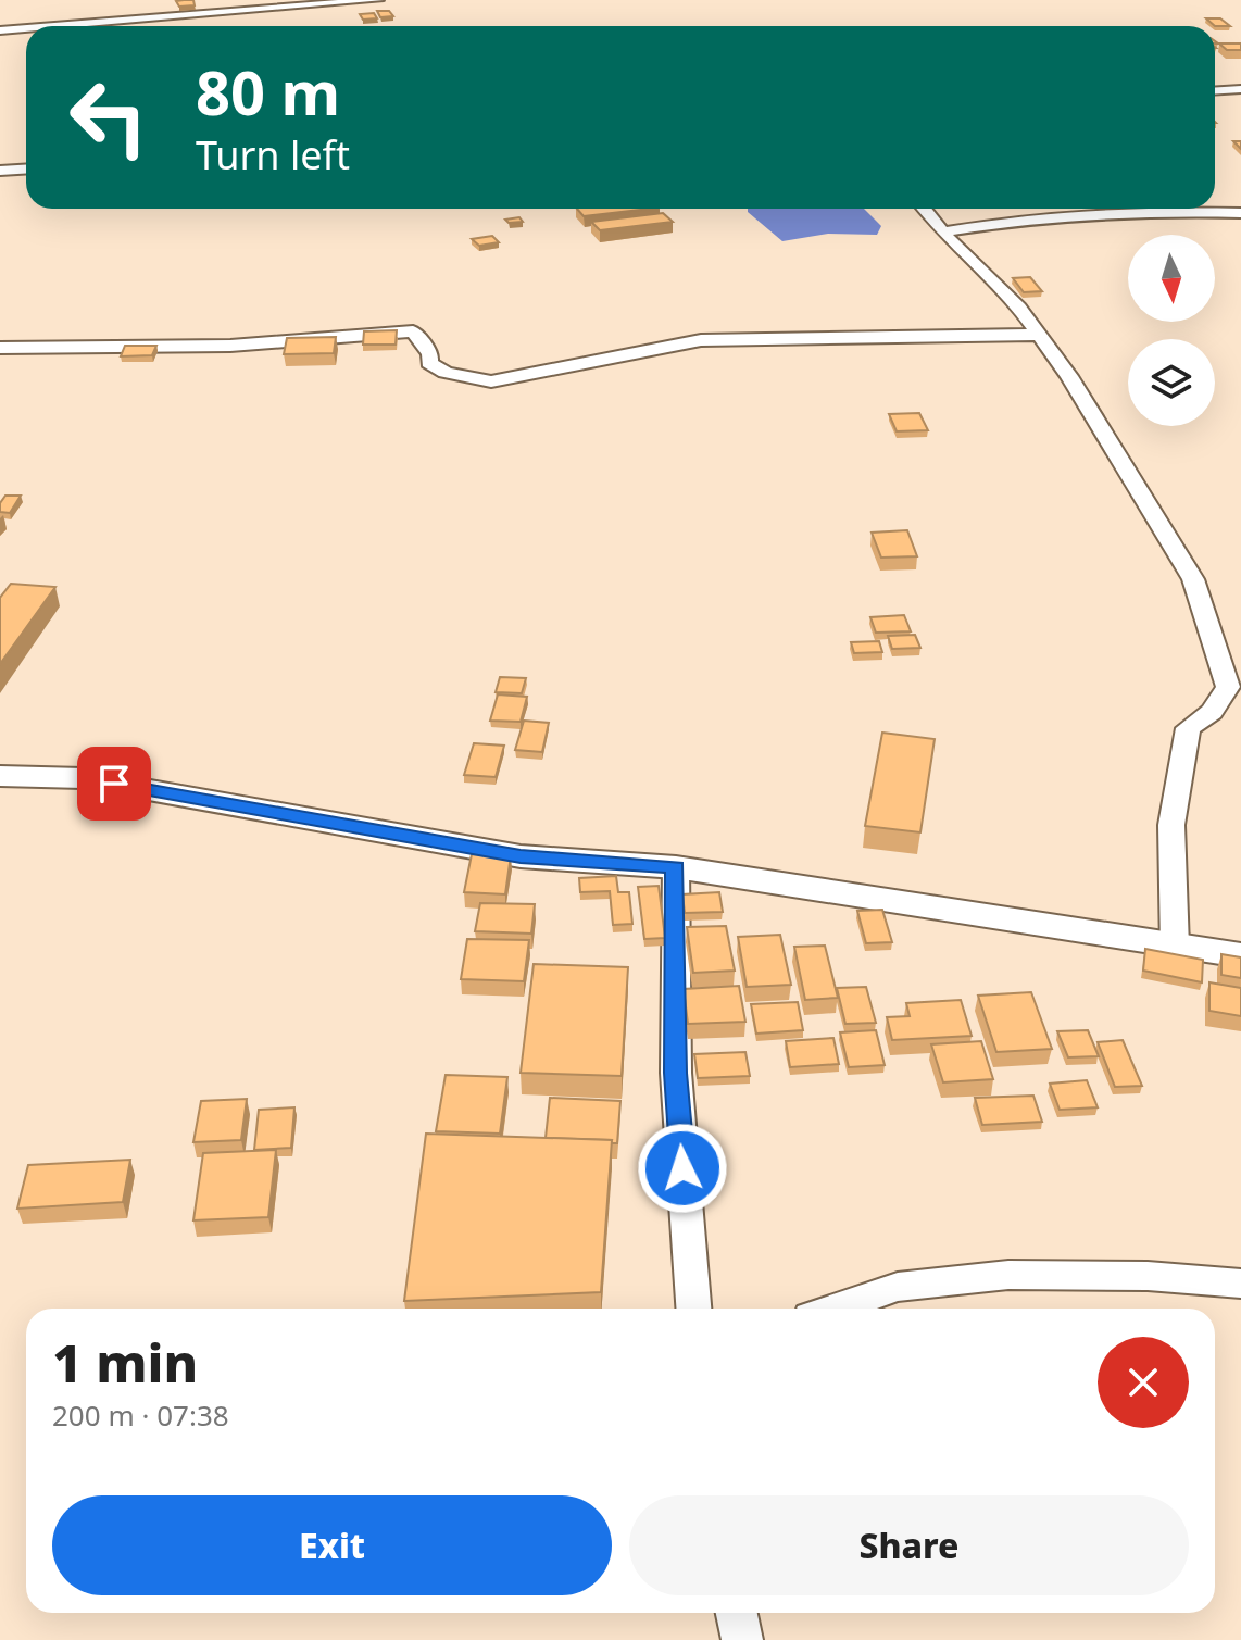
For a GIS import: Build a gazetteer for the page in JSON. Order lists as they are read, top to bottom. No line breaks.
{"north":"bottom","page":{"turn":["80 m","Turn left"],"heading":["1 min","200 m · 07:38"],"buttons":["Exit","Share"]}}
